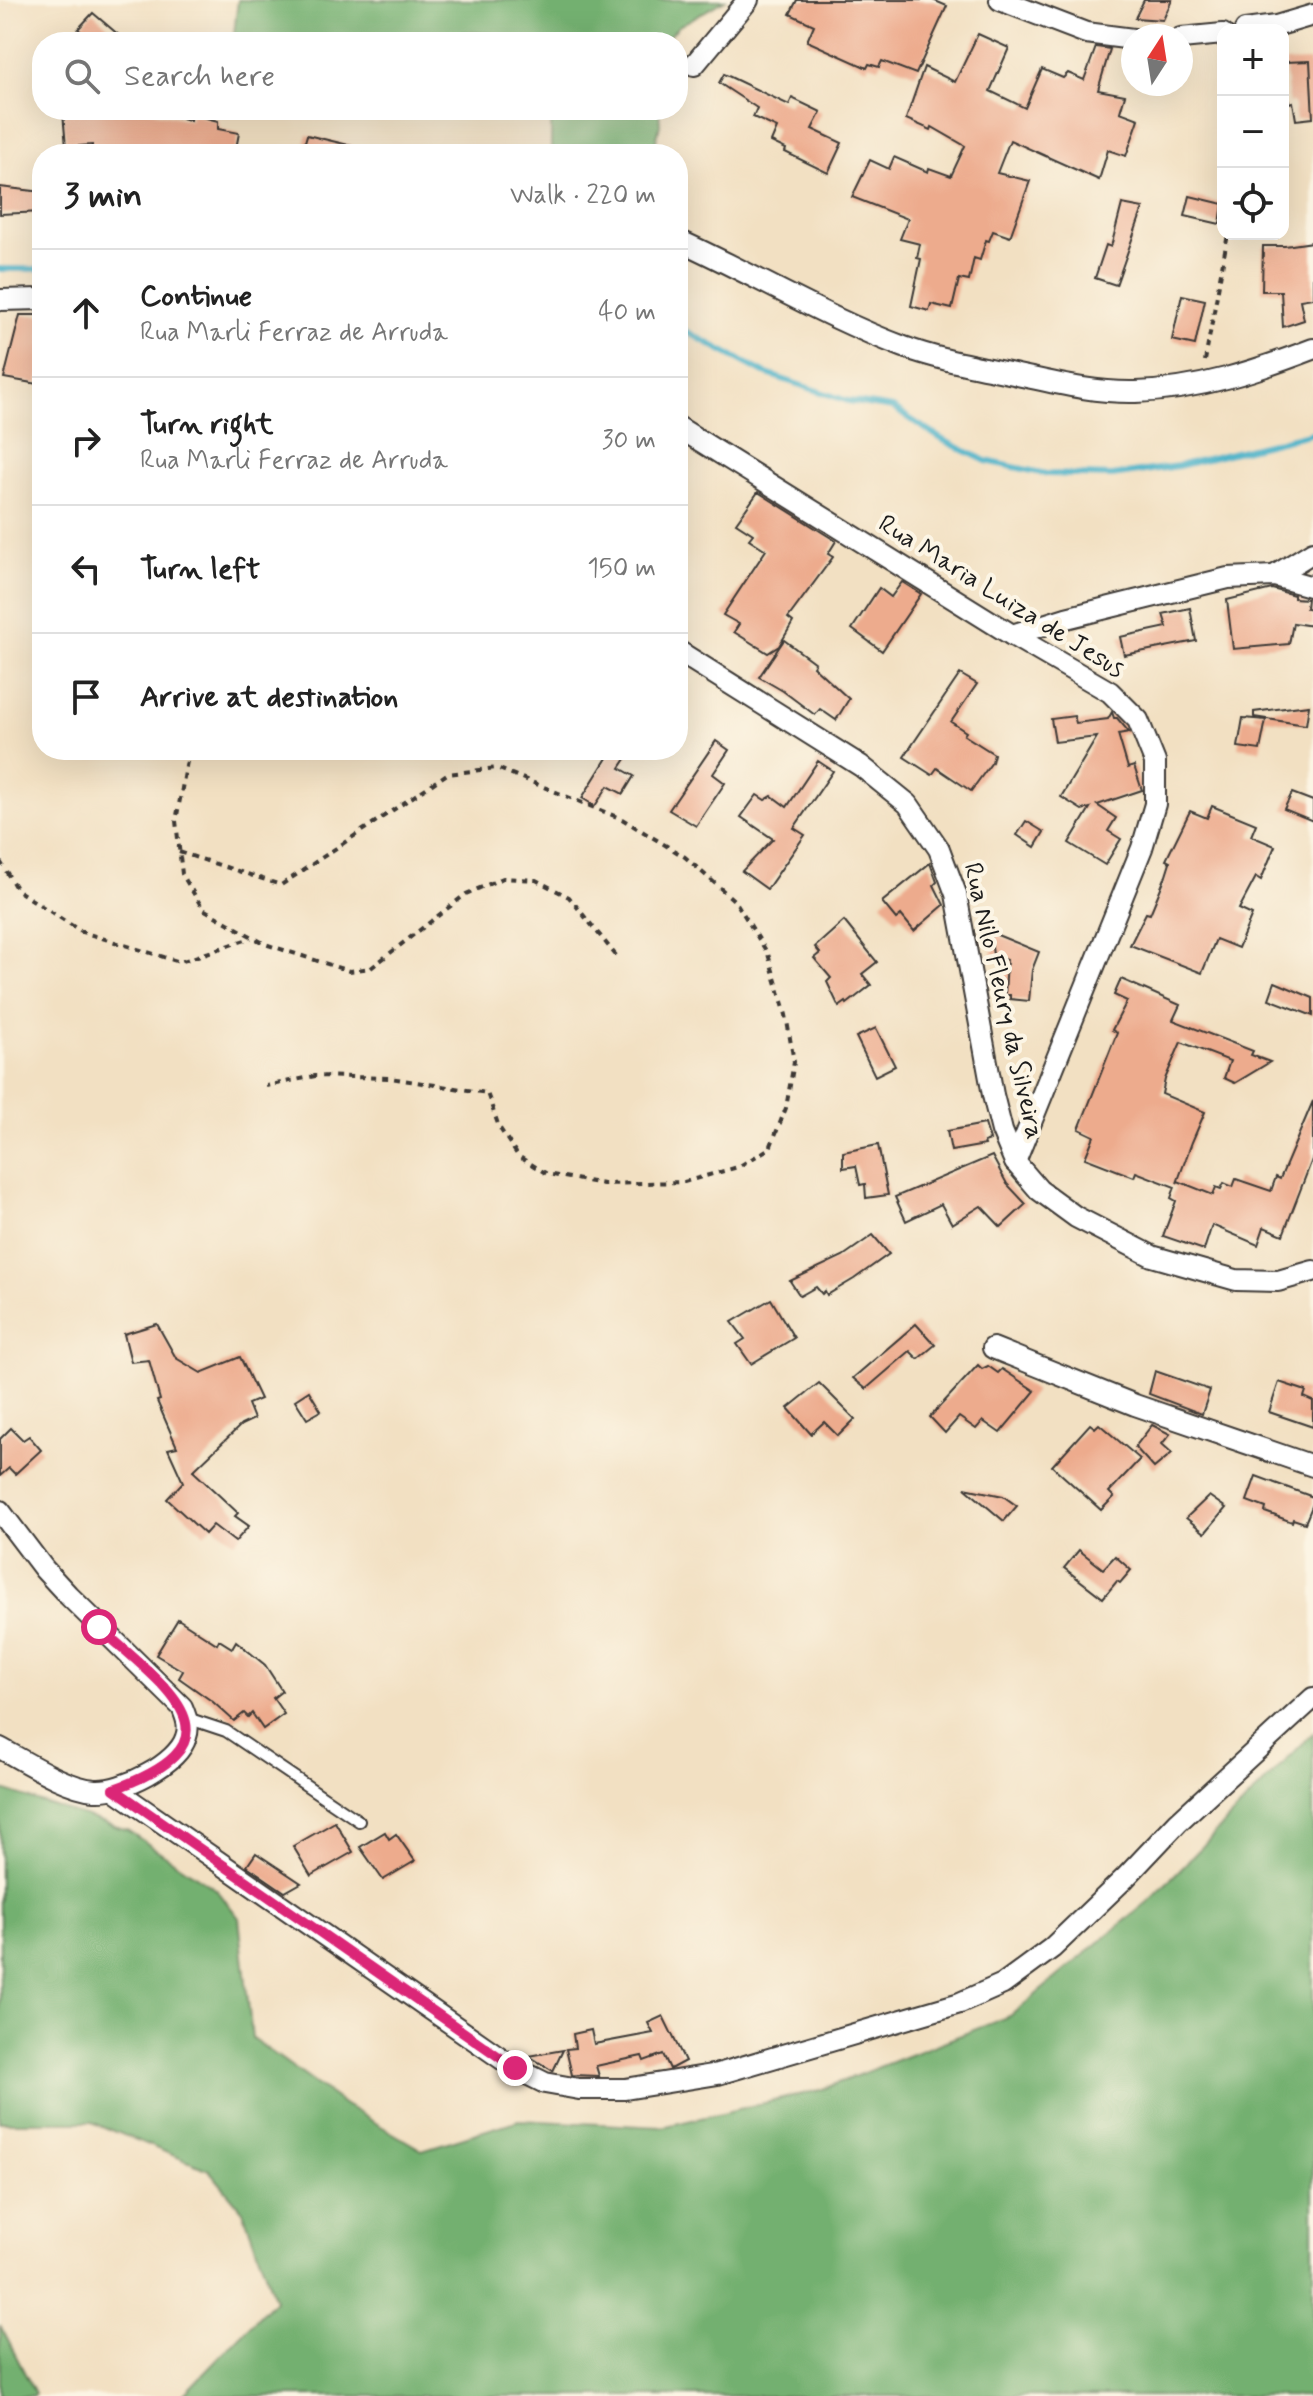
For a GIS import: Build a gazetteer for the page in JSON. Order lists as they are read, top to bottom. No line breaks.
{"streets":{"street":["Rua Maria Luiza de Jesus","Rua Nilo Fleury da Silveira"]},"crossings":[["Rua Maria Luiza de Jesus","Rua Nilo Fleury da Silveira"]],"north":"top","page":{"map_buttons":["+","−"],"search":"Search here","heading":["3 min","Walk · 220 m"],"list":[["Continue","Rua Marli Ferraz de Arruda","40 m"],["Turn right","Rua Marli Ferraz de Arruda","30 m"],["Turn left","150 m"],"Arrive at destination"]}}
